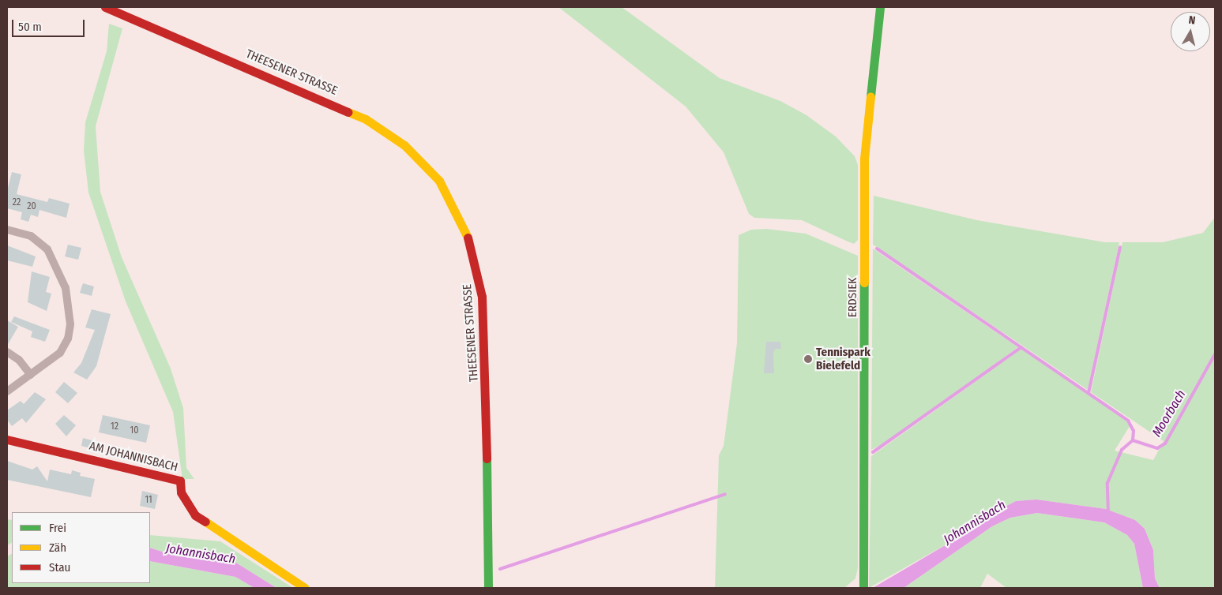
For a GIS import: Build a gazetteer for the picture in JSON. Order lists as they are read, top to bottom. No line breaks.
{"streets":{"street":["THEESENER STRASSE","ERDSIEK","AM JOHANNISBACH"]},"water":["Moorbach","Johannisbach"],"places":["Tennispark Bielefeld"],"house_numbers":["22","20","12","10","11"],"legend":["Frei","Zäh","Stau"],"scale_bar":"50 m","north":"top"}
